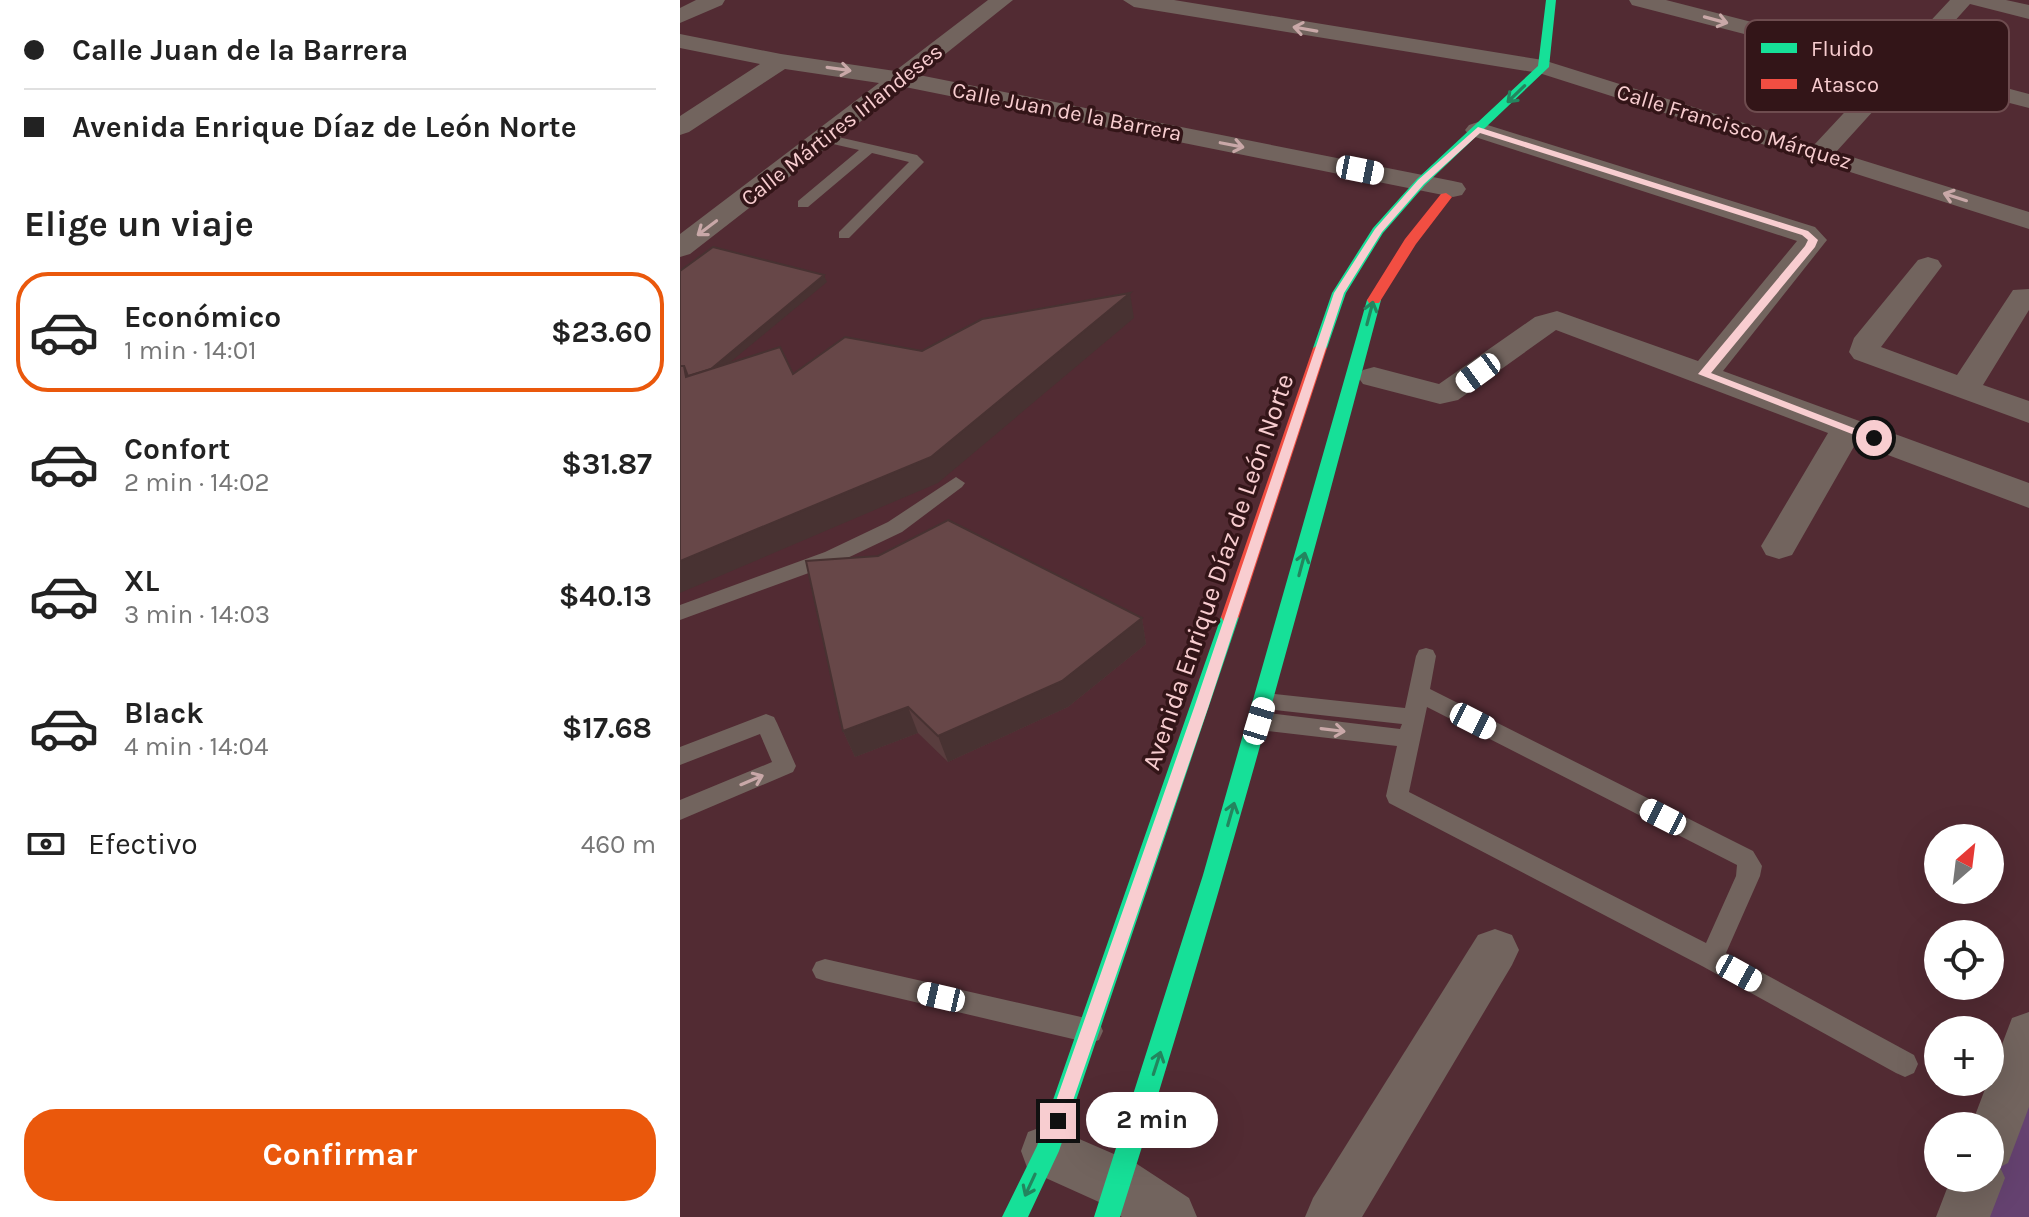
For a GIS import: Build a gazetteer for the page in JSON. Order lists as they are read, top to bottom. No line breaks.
{"streets":{"main road":["Avenida Enrique Díaz de León Norte"],"street":["Calle Juan de la Barrera","Calle Mártires Irlandeses","Calle Francisco Márquez"]},"crossings":[["Calle Juan de la Barrera","Calle Mártires Irlandeses"],["Calle Juan de la Barrera","Avenida Enrique Díaz de León Norte"],["Calle Francisco Márquez","Avenida Enrique Díaz de León Norte"]],"one_way":["Calle Juan de la Barrera"],"legend":["Fluido","Atasco"],"north":"top right","page":{"banner":["Calle Juan de la Barrera","Avenida Enrique Díaz de León Norte"],"heading":"Elige un viaje","list":[{"name":"Económico","note":"1 min · 14:01","value":"$23.60"},{"name":"Confort","note":"2 min · 14:02","value":"$31.87"},{"name":"XL","note":"3 min · 14:03","value":"$40.13"},{"name":"Black","note":"4 min · 14:04","value":"$17.68"}],"pay":["Efectivo","460 m"],"map_buttons":["+","−"],"bubble":"2 min","buttons":"Confirmar"}}
